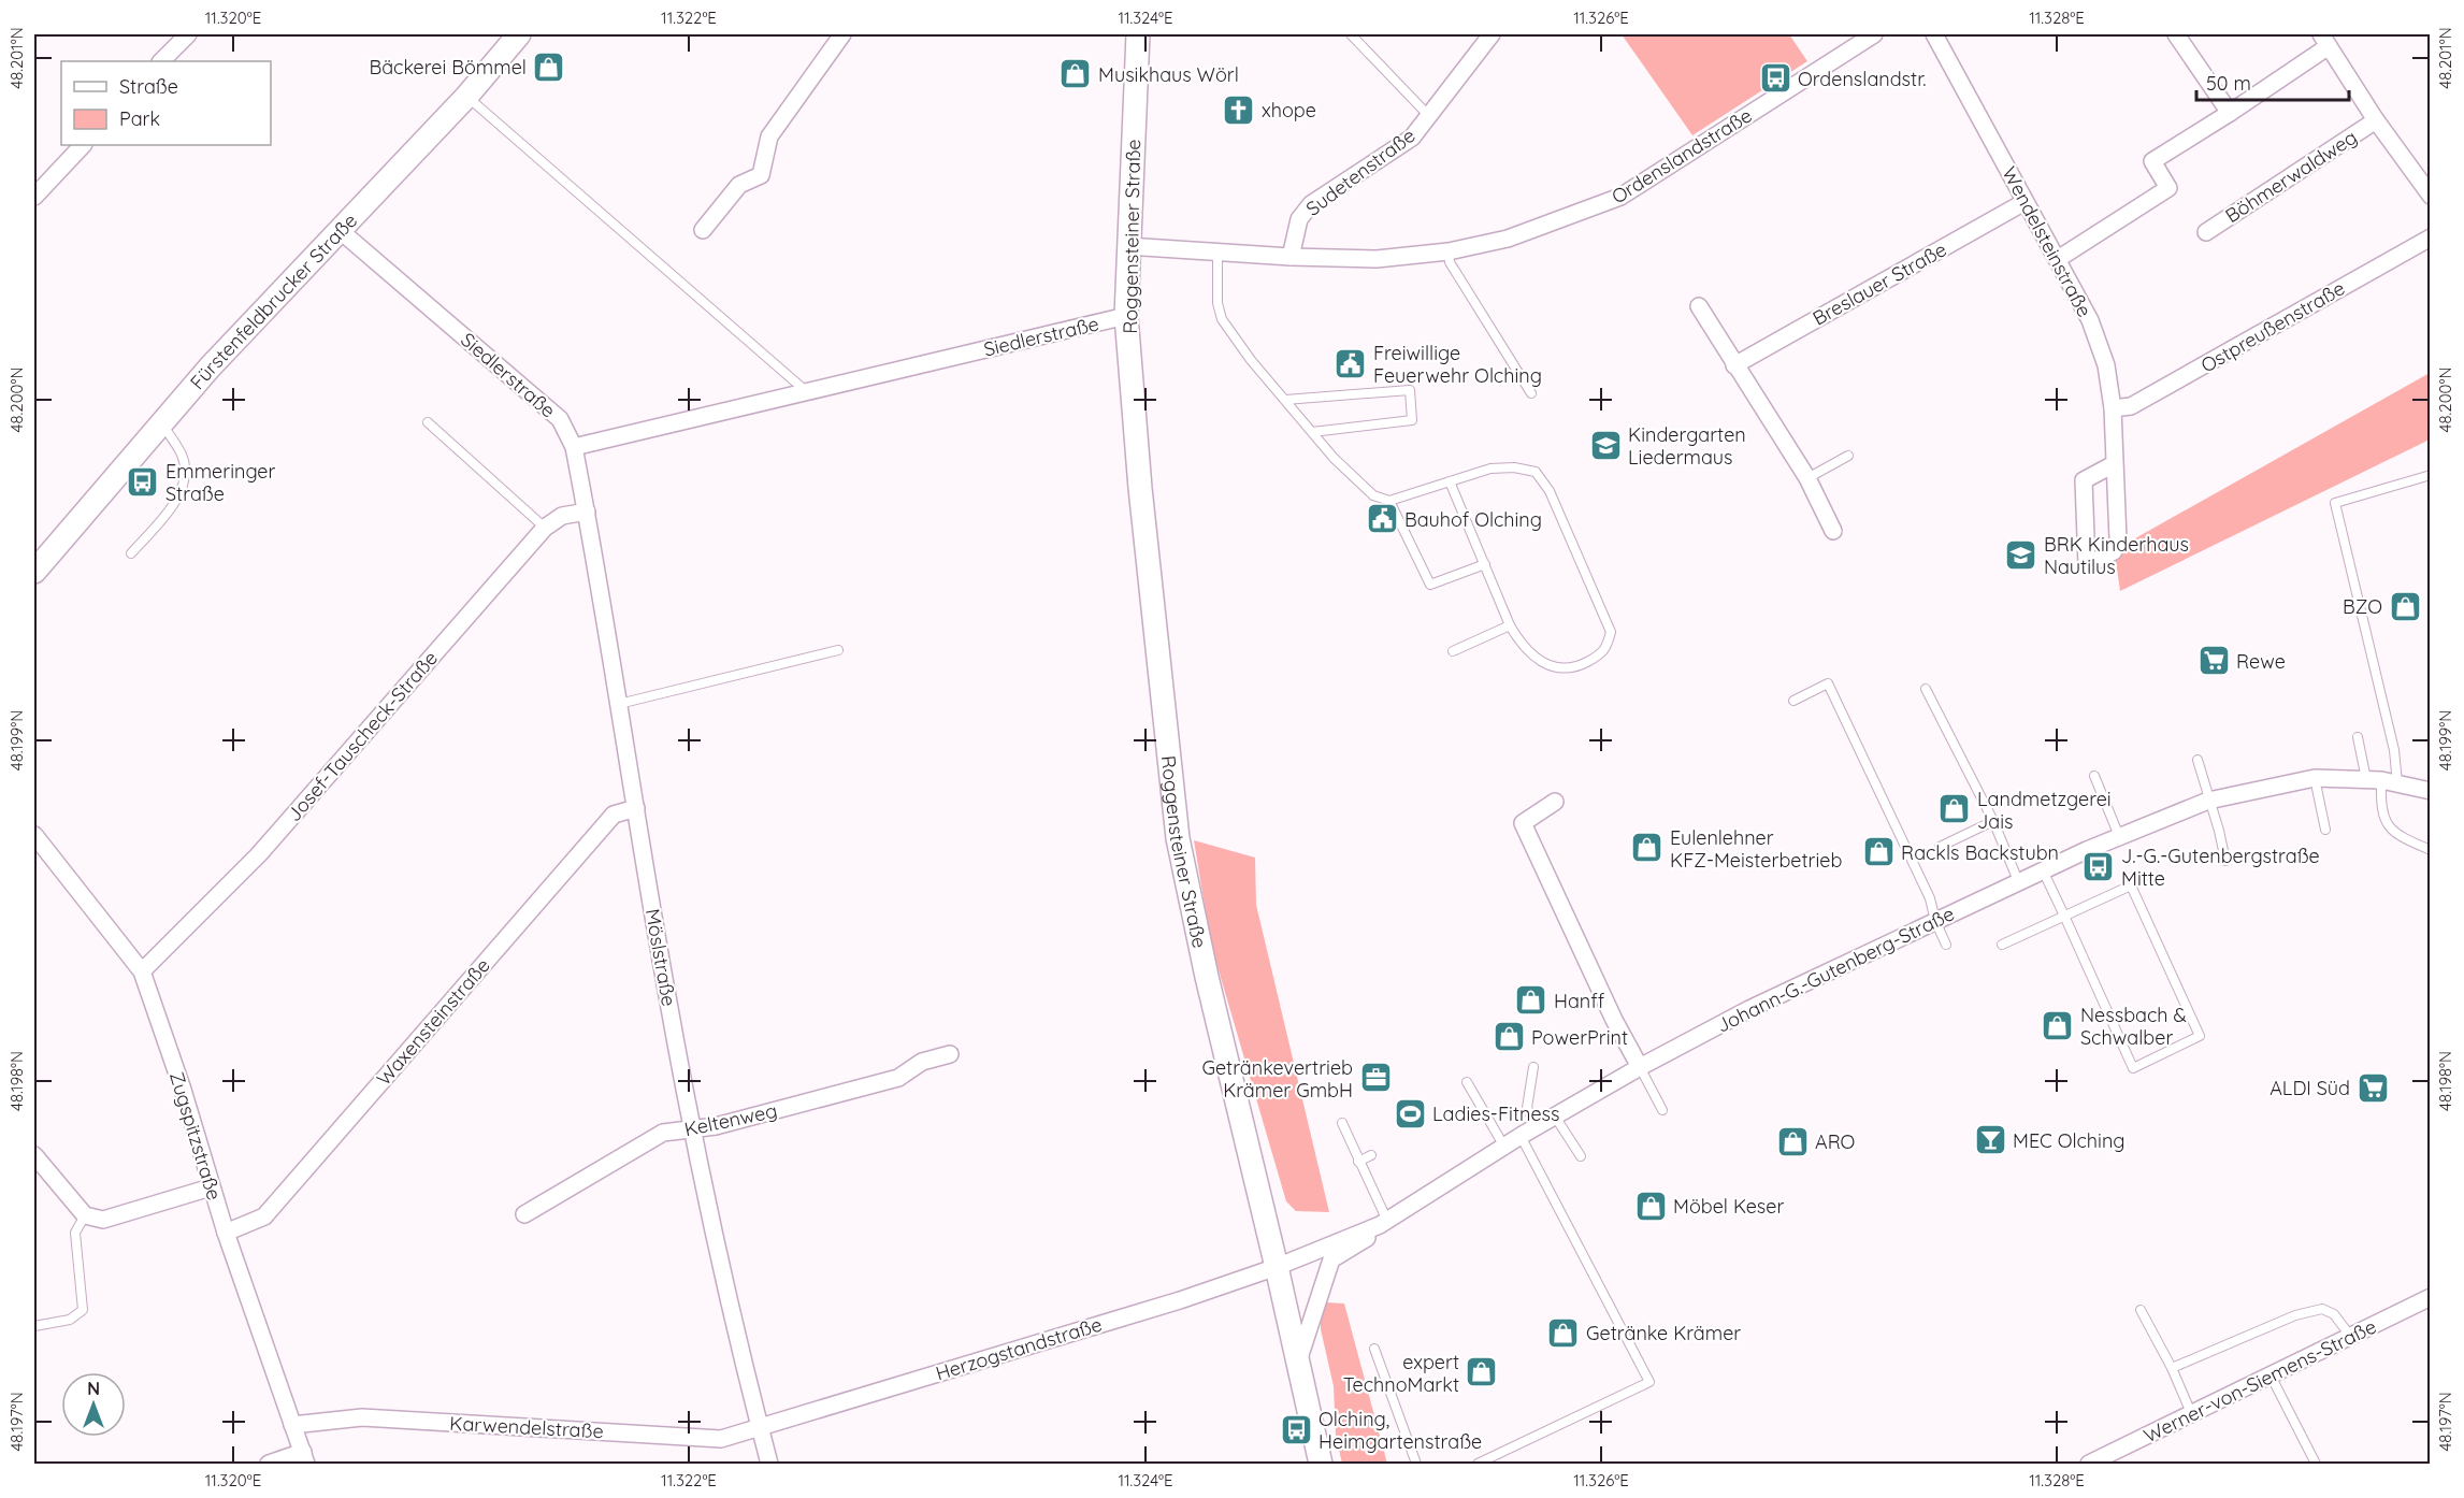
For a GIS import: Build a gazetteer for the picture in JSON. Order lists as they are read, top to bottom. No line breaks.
{"streets":{"main road":["Roggensteiner Straße","Fürstenfeldbrucker Straße"],"street":["Ordenslandstraße","Sudetenstraße","Böhmerwaldweg","Wendelsteinstraße","Breslauer Straße","Ostpreußenstraße","Siedlerstraße","Josef-Tauscheck-Straße","Möslstraße","Johann-G.-Gutenberg-Straße","Waxensteinstraße","Keltenweg","Zugspitzstraße","Herzogstandstraße","Werner-von-Siemens-Straße","Karwendelstraße"]},"crossings":[["Ordenslandstraße","Sudetenstraße"],["Ordenslandstraße","Roggensteiner Straße"],["Roggensteiner Straße","Siedlerstraße"],["Roggensteiner Straße","Johann-G.-Gutenberg-Straße"],["Roggensteiner Straße","Herzogstandstraße"],["Wendelsteinstraße","Breslauer Straße"],["Wendelsteinstraße","Ostpreußenstraße"],["Fürstenfeldbrucker Straße","Siedlerstraße"],["Siedlerstraße","Möslstraße"],["Josef-Tauscheck-Straße","Möslstraße"],["Josef-Tauscheck-Straße","Zugspitzstraße"],["Möslstraße","Waxensteinstraße"],["Möslstraße","Keltenweg"],["Möslstraße","Herzogstandstraße"],["Möslstraße","Karwendelstraße"],["Johann-G.-Gutenberg-Straße","Herzogstandstraße"],["Waxensteinstraße","Zugspitzstraße"],["Zugspitzstraße","Karwendelstraße"],["Herzogstandstraße","Karwendelstraße"]],"places":{"shop":["Bäckerei Bömmel","Musikhaus Wörl","BZO","Landmetzgerei Jais","Eulenlehner KFZ-Meisterbetrieb","Rackls Backstubn","Hanff","Nessbach & Schwalber","PowerPrint","ARO","Möbel Keser","Getränke Krämer","expert TechnoMarkt"],"bus stop":["Ordenslandstr.","Emmeringer Straße","J.-G.-Gutenbergstraße Mitte","Olching, Heimgartenstraße"],"church":["xhope"],"public building":["Freiwillige Feuerwehr Olching","Bauhof Olching"],"school or university":["Kindergarten Liedermaus","BRK Kinderhaus Nautilus"],"supermarket":["Rewe","ALDI Süd"],"office":["Getränkevertrieb Krämer GmbH"],"sports":["Ladies-Fitness"],"bar":["MEC Olching"]},"legend":["Straße","Park"],"scale_bar":"50 m","north":"top","coordinates":["11.320°E","11.322°E","11.324°E","11.326°E","11.328°E","48.201°N","48.200°N","48.199°N","48.198°N","48.197°N"]}
